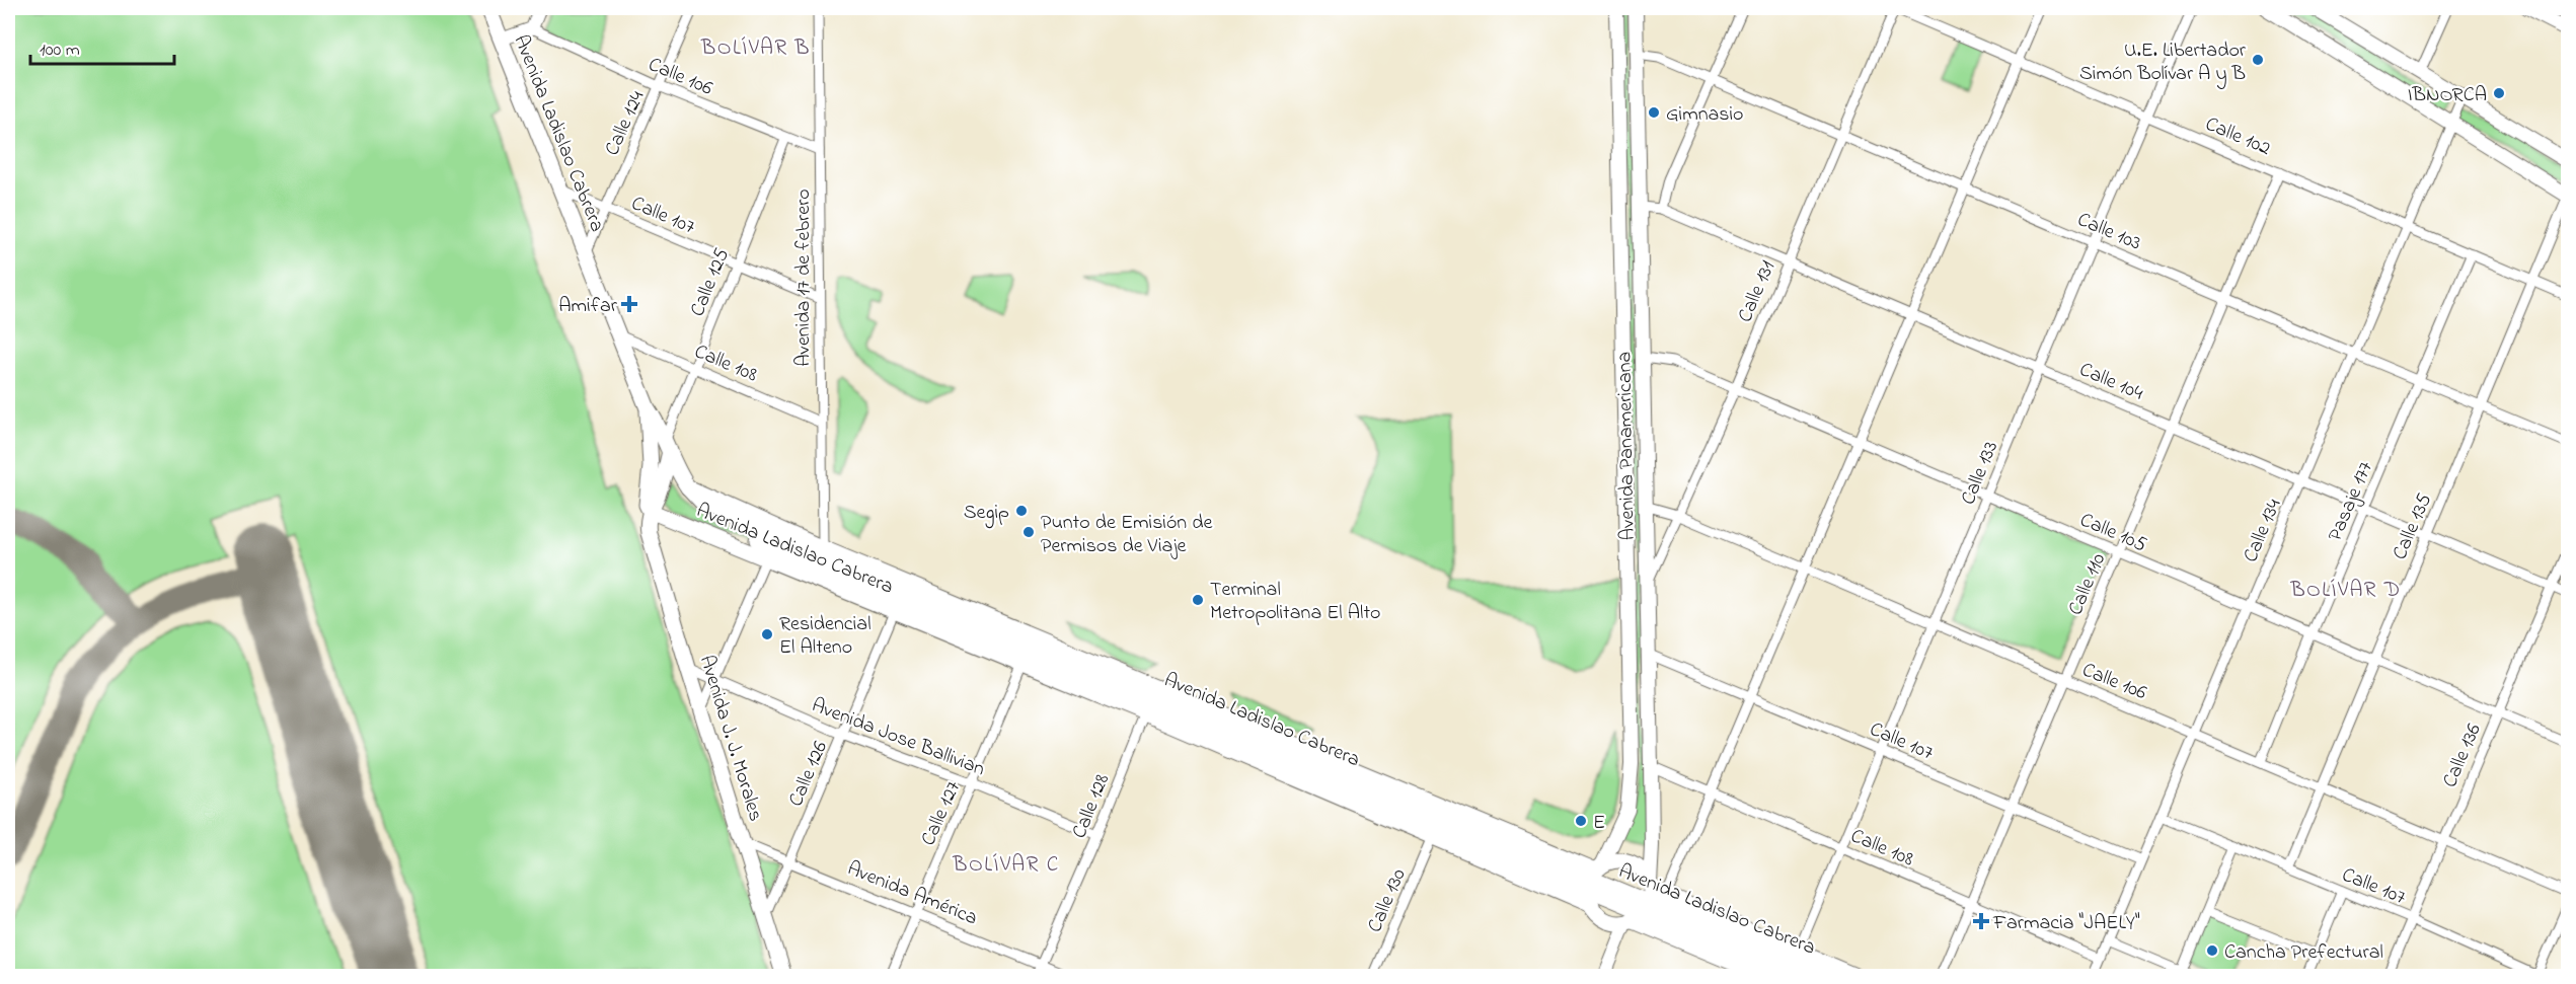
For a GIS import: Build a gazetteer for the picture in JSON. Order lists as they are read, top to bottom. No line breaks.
{"streets":{"main road":["Avenida Ladislao Cabrera","Avenida Panamericana","Avenida J. J. Morales"],"street":["Calle 106","Calle 124","Calle 102","Calle 107","Calle 103","Avenida 17 de febrero","Calle 125","Calle 131","Calle 108","Calle 104","Calle 133","Pasaje 177","Calle 135","Calle 134","Calle 105","Calle 110","Avenida Jose Ballivian","Calle 136","Calle 126","Calle 128","Calle 127","Avenida América","Calle 130"]},"crossings":[["Calle 106","Calle 124"],["Calle 106","Avenida 17 de febrero"],["Calle 106","Calle 125"],["Calle 106","Calle 131"],["Calle 106","Avenida Panamericana"],["Calle 106","Calle 133"],["Calle 106","Pasaje 177"],["Calle 106","Calle 135"],["Calle 106","Calle 134"],["Calle 106","Calle 110"],["Calle 106","Calle 136"],["Calle 124","Avenida Ladislao Cabrera"],["Calle 124","Calle 107"],["Avenida Ladislao Cabrera","Calle 107"],["Avenida Ladislao Cabrera","Avenida 17 de febrero"],["Avenida Ladislao Cabrera","Calle 125"],["Avenida Ladislao Cabrera","Calle 108"],["Avenida Ladislao Cabrera","Avenida Panamericana"],["Avenida Ladislao Cabrera","Calle 133"],["Avenida Ladislao Cabrera","Avenida J. J. Morales"],["Avenida Ladislao Cabrera","Calle 126"],["Avenida Ladislao Cabrera","Calle 128"],["Avenida Ladislao Cabrera","Calle 127"],["Avenida Ladislao Cabrera","Calle 130"],["Calle 102","Calle 131"],["Calle 102","Calle 133"],["Calle 102","Pasaje 177"],["Calle 102","Calle 135"],["Calle 102","Calle 134"],["Calle 102","Calle 110"],["Calle 107","Avenida 17 de febrero"],["Calle 107","Calle 125"],["Calle 107","Avenida Panamericana"],["Calle 107","Calle 133"],["Calle 107","Calle 135"],["Calle 107","Calle 134"],["Calle 107","Calle 110"],["Calle 107","Calle 136"],["Calle 103","Calle 131"],["Calle 103","Avenida Panamericana"],["Calle 103","Calle 133"],["Calle 103","Pasaje 177"],["Calle 103","Calle 135"],["Calle 103","Calle 134"],["Calle 103","Calle 110"],["Avenida 17 de febrero","Calle 108"],["Calle 125","Calle 108"],["Calle 131","Calle 104"],["Calle 131","Avenida Panamericana"],["Calle 131","Calle 105"],["Calle 108","Avenida Panamericana"],["Calle 108","Calle 133"],["Calle 108","Calle 134"],["Calle 108","Calle 110"],["Calle 104","Avenida Panamericana"],["Calle 104","Calle 133"],["Calle 104","Pasaje 177"],["Calle 104","Calle 135"],["Calle 104","Calle 134"],["Calle 104","Calle 110"],["Calle 104","Calle 136"],["Avenida Panamericana","Calle 105"],["Calle 133","Calle 105"],["Pasaje 177","Calle 105"],["Calle 135","Calle 105"],["Calle 134","Calle 105"],["Calle 105","Calle 110"],["Calle 105","Calle 136"],["Avenida Jose Ballivian","Avenida J. J. Morales"],["Avenida Jose Ballivian","Calle 126"],["Avenida Jose Ballivian","Calle 128"],["Avenida Jose Ballivian","Calle 127"],["Avenida J. J. Morales","Calle 126"],["Avenida J. J. Morales","Avenida América"],["Calle 126","Avenida América"],["Calle 128","Avenida América"],["Calle 127","Avenida América"]],"districts":["BOLÍVAR B","BOLÍVAR D","BOLÍVAR C"],"places":{"other":["U.E. Libertador Simón Bolívar A y B","IBNORCA","Gimnasio","Segip","Punto de Emisión de Permisos de Viaje","Terminal Metropolitana El Alto","Residencial El Alteno","E","Cancha Prefectural"],"health":["Amifar","Farmacia \"JAELY\""]},"scale_bar":"100 m"}
